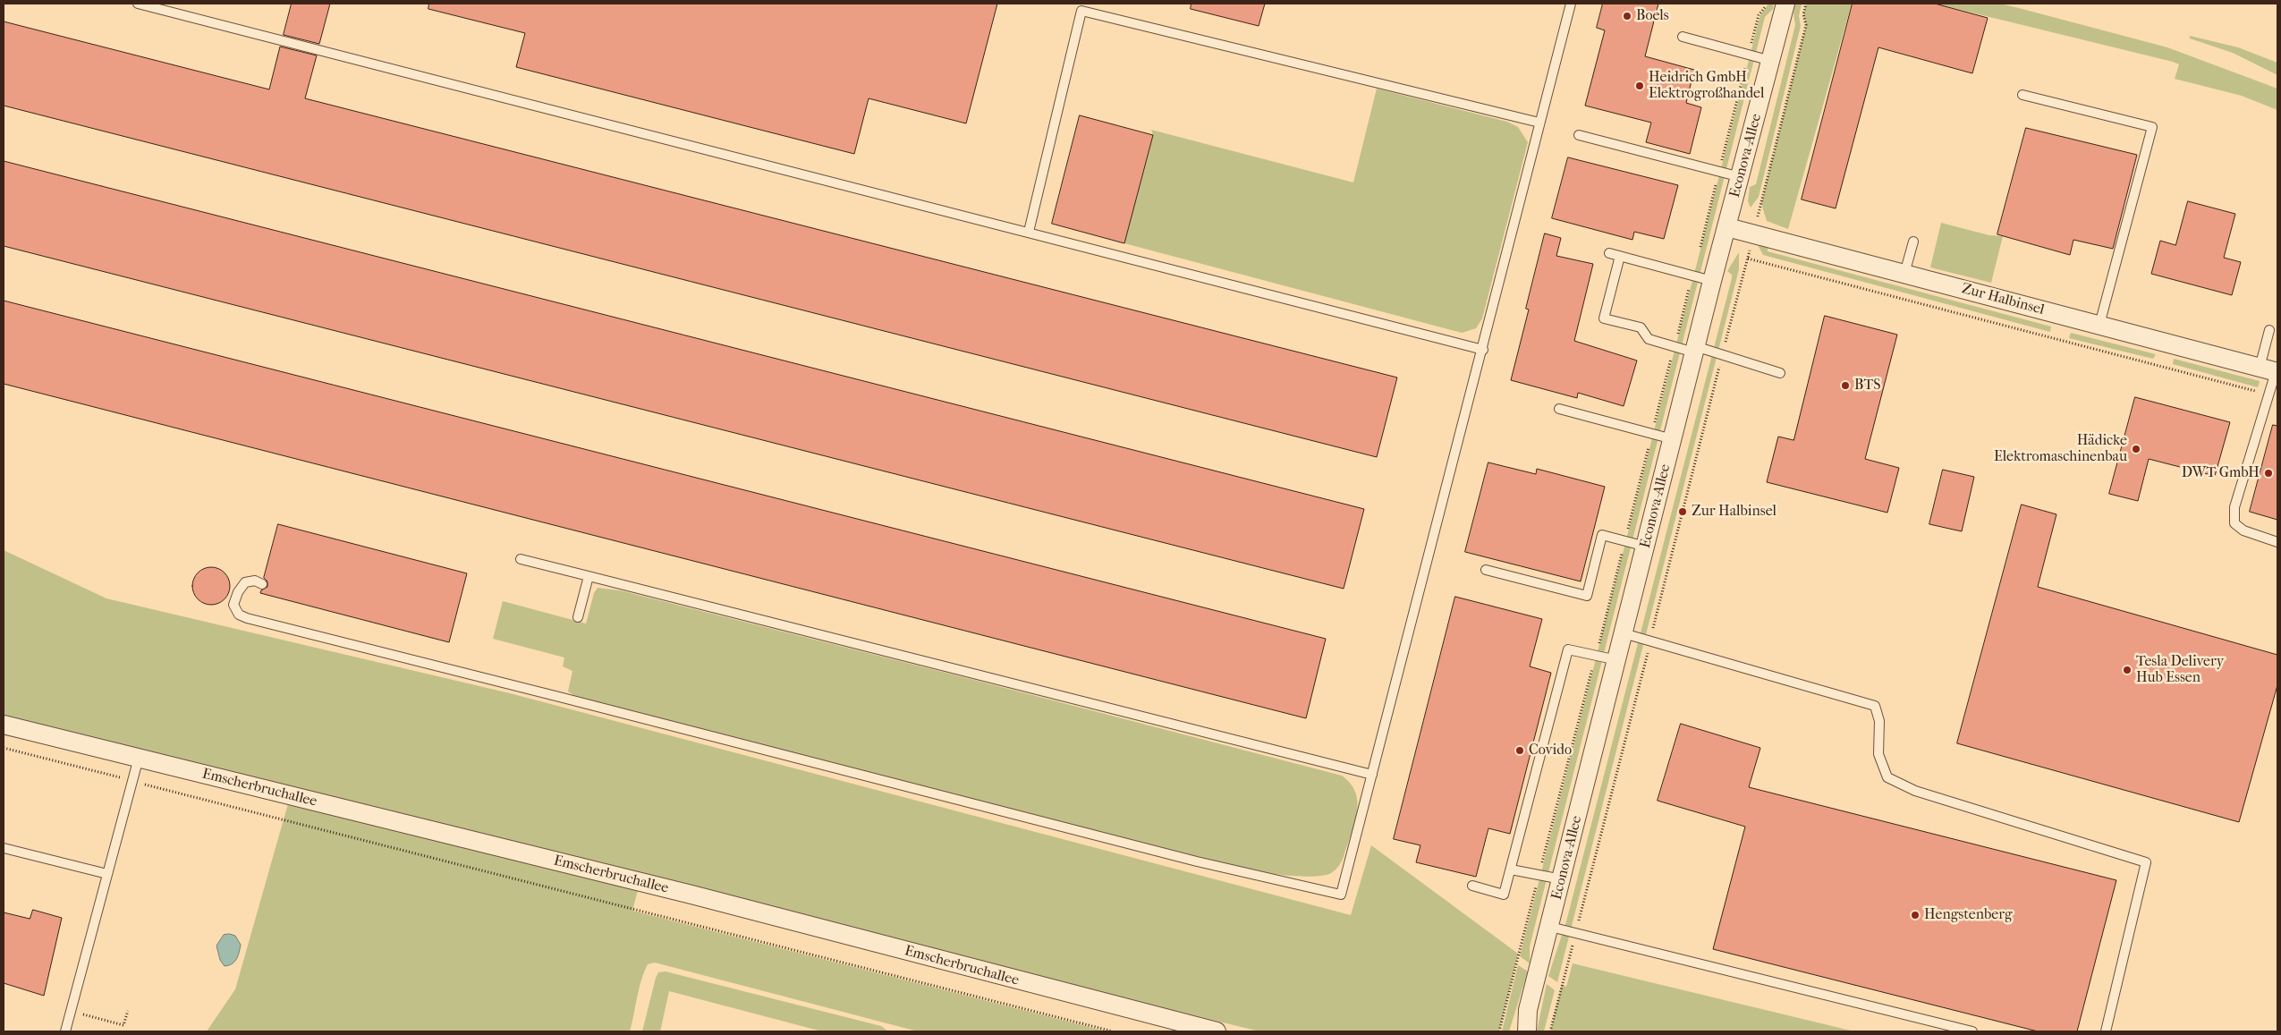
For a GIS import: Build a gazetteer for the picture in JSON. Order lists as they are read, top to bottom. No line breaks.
{"streets":{"street":["Econova-Allee","Zur Halbinsel","Emscherbruchallee"]},"crossings":[["Econova-Allee","Zur Halbinsel"]],"places":["Boels","Heidrich GmbH Elektrogroßhandel","BTS","Hädicke Elektromaschinenbau","DWT GmbH","Zur Halbinsel","Tesla Delivery Hub Essen","Covido","Hengstenberg"]}
